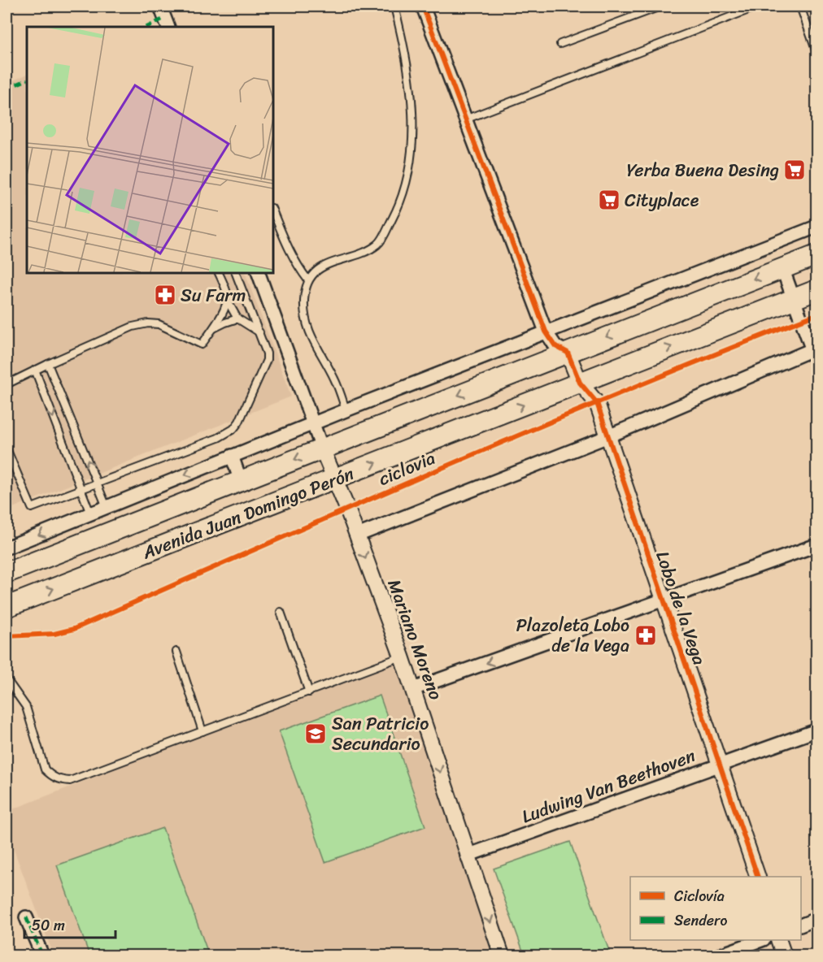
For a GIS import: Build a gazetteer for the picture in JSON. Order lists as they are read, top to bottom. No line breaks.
{"streets":{"main road":["Avenida Juan Domingo Perón"],"street":["Lobo de la Vega","Mariano Moreno","Ludwing Van Beethoven"],"cycle path":["ciclovia"]},"crossings":[["Avenida Juan Domingo Perón","Lobo de la Vega"],["Avenida Juan Domingo Perón","Mariano Moreno"],["Lobo de la Vega","Ludwing Van Beethoven"],["Mariano Moreno","Ludwing Van Beethoven"]],"one_way":["Mariano Moreno"],"places":{"supermarket":["Yerba Buena Desing","Cityplace"],"pharmacy":["Su Farm","Plazoleta Lobo de la Vega"],"school or university":["San Patricio Secundario"]},"legend":["Ciclovía","Sendero"],"scale_bar":"50 m"}
